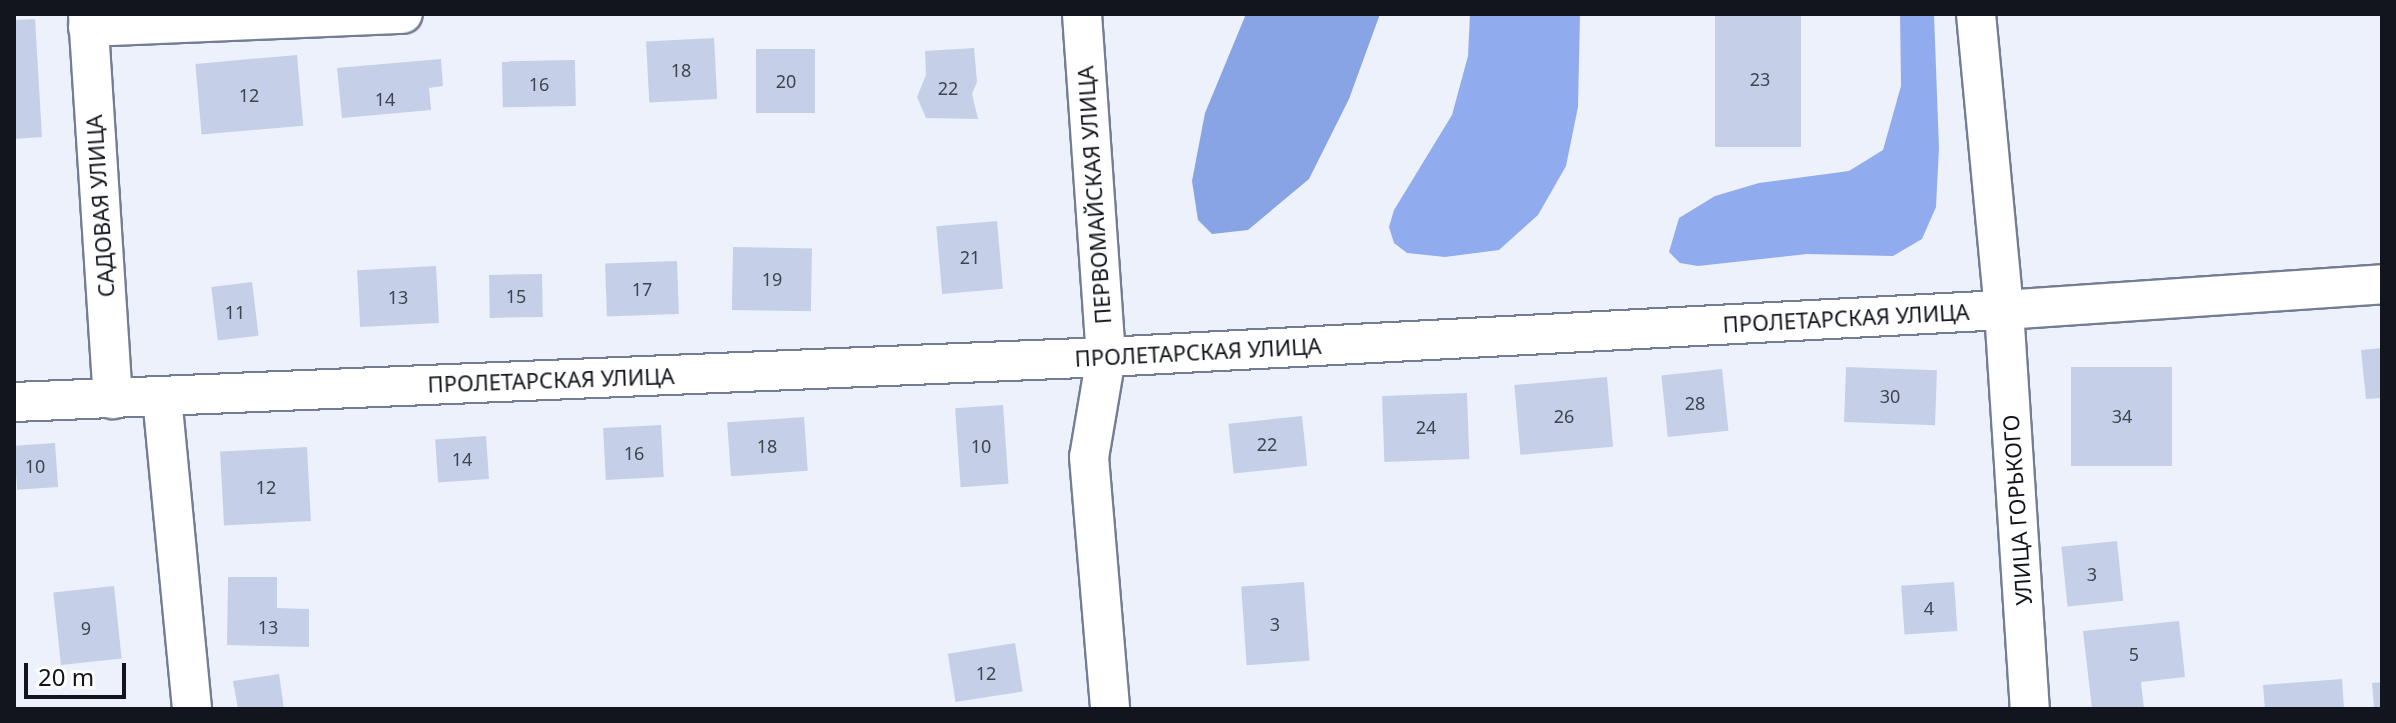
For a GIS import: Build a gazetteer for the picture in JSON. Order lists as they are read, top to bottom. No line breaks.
{"streets":{"street":["ПЕРВОМАЙСКАЯ УЛИЦА","САДОВАЯ УЛИЦА","ПРОЛЕТАРСКАЯ УЛИЦА","УЛИЦА ГОРЬКОГО"]},"crossings":[["ПЕРВОМАЙСКАЯ УЛИЦА","ПРОЛЕТАРСКАЯ УЛИЦА"],["САДОВАЯ УЛИЦА","ПРОЛЕТАРСКАЯ УЛИЦА"],["ПРОЛЕТАРСКАЯ УЛИЦА","УЛИЦА ГОРЬКОГО"]],"house_numbers":["18","23","20","16","22","12","14","21","19","17","15","13","11","30","28","26","34","24","22","18","10","16","14","10","12","3","4","3","13","9","5","12"],"scale_bar":"20 m"}
